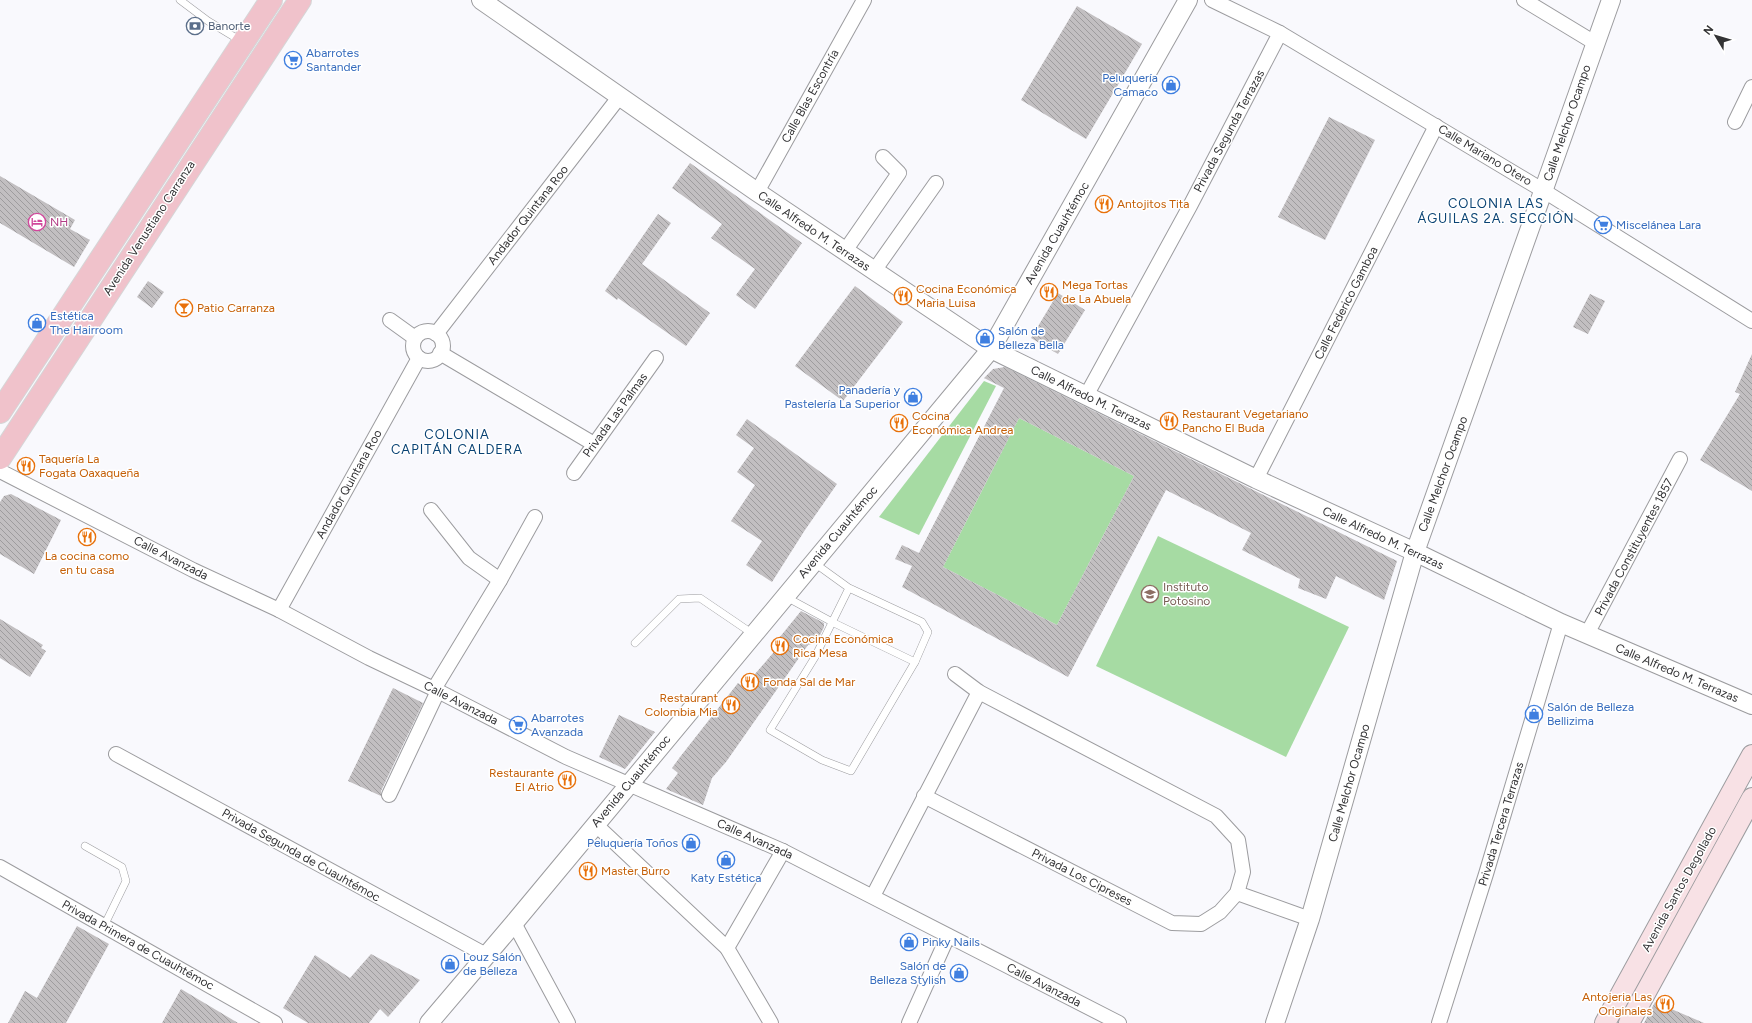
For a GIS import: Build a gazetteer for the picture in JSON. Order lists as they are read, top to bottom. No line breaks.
{"streets":{"main road":["Avenida Venustiano Carranza","Avenida Santos Degollado"],"street":["Calle Blas Escontría","Calle Melchor Ocampo","Privada Segunda Terrazas","Calle Mariano Otero","Andador Quintana Roo","Calle Alfredo M. Terrazas","Avenida Cuauhtémoc","Calle Federico Gamboa","Privada Las Palmas","Privada Constituyentes 1857","Calle Avanzada","Privada Tercera Terrazas","Privada Segunda de Cuauhtémoc","Privada Los Cipreses","Privada Primera de Cuauhtémoc"]},"crossings":[["Calle Blas Escontría","Calle Alfredo M. Terrazas"],["Calle Melchor Ocampo","Calle Mariano Otero"],["Calle Melchor Ocampo","Calle Alfredo M. Terrazas"],["Privada Segunda Terrazas","Calle Mariano Otero"],["Privada Segunda Terrazas","Calle Alfredo M. Terrazas"],["Calle Mariano Otero","Calle Federico Gamboa"],["Andador Quintana Roo","Calle Alfredo M. Terrazas"],["Andador Quintana Roo","Calle Avanzada"],["Calle Alfredo M. Terrazas","Avenida Cuauhtémoc"],["Calle Alfredo M. Terrazas","Calle Federico Gamboa"],["Calle Alfredo M. Terrazas","Privada Constituyentes 1857"],["Calle Alfredo M. Terrazas","Privada Tercera Terrazas"],["Avenida Cuauhtémoc","Calle Avanzada"],["Avenida Cuauhtémoc","Privada Segunda de Cuauhtémoc"]],"districts":["COLONIA LAS ÁGUILAS 2A. SECCIÓN","COLONIA CAPITÁN CALDERA"],"places":{"bank":["Banorte"],"supermarket":["Abarrotes Santander","Miscelánea Lara","Abarrotes Avanzada"],"shop":["Peluquería Camaco","Estética The Hairroom","Salón de Belleza Bella","Panadería y Pastelería La Superior","Salón de Belleza Bellizima","Peluquería Toños","Katy Estética","Pinky Nails","Louz Salón de Belleza","Salón de Belleza Stylish"],"restaurant":["Antojitos Tita","Mega Tortas de La Abuela","Cocina Económica Maria Luisa","Restaurant Vegetariano Pancho El Buda","Cocina Económica Andrea","Taquería La Fogata Oaxaqueña","La cocina como en tu casa","Cocina Económica Rica Mesa","Fonda Sal de Mar","Restaurant Colombia Mia","Restaurante El Atrio","Master Burro","Antojeria Las Originales"],"hotel":["NH"],"bar":["Patio Carranza"],"school or university":["Instituto Potosino"]},"north":"top left"}
